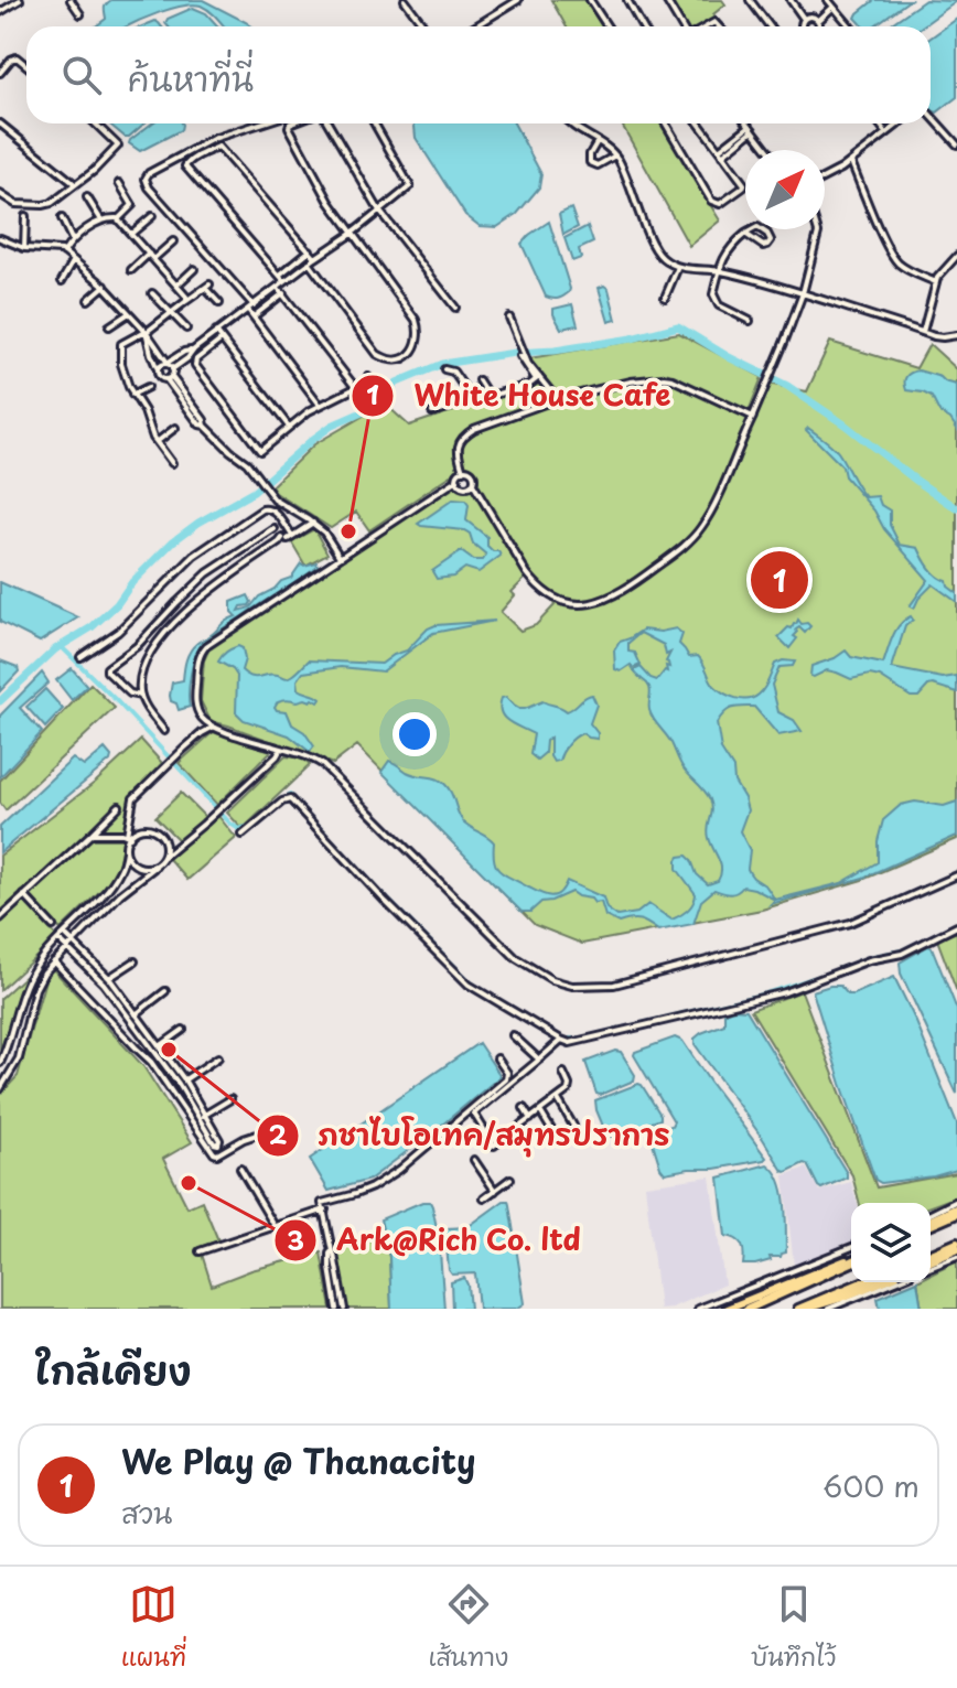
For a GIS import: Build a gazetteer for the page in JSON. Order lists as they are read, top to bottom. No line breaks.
{"places":["White House Cafe","ภชาไบโอเทค/สมุทรปราการ","Ark@Rich Co. ltd"],"north":"top right","page":{"search":"ค้นหาที่นี่","pins":"1","heading":"ใกล้เคียง","list":[{"mark":"1","name":"We Play @ Thanacity","note":"สวน","value":"600 m"}],"nav":["แผนที่","เส้นทาง","บันทึกไว้"]}}
